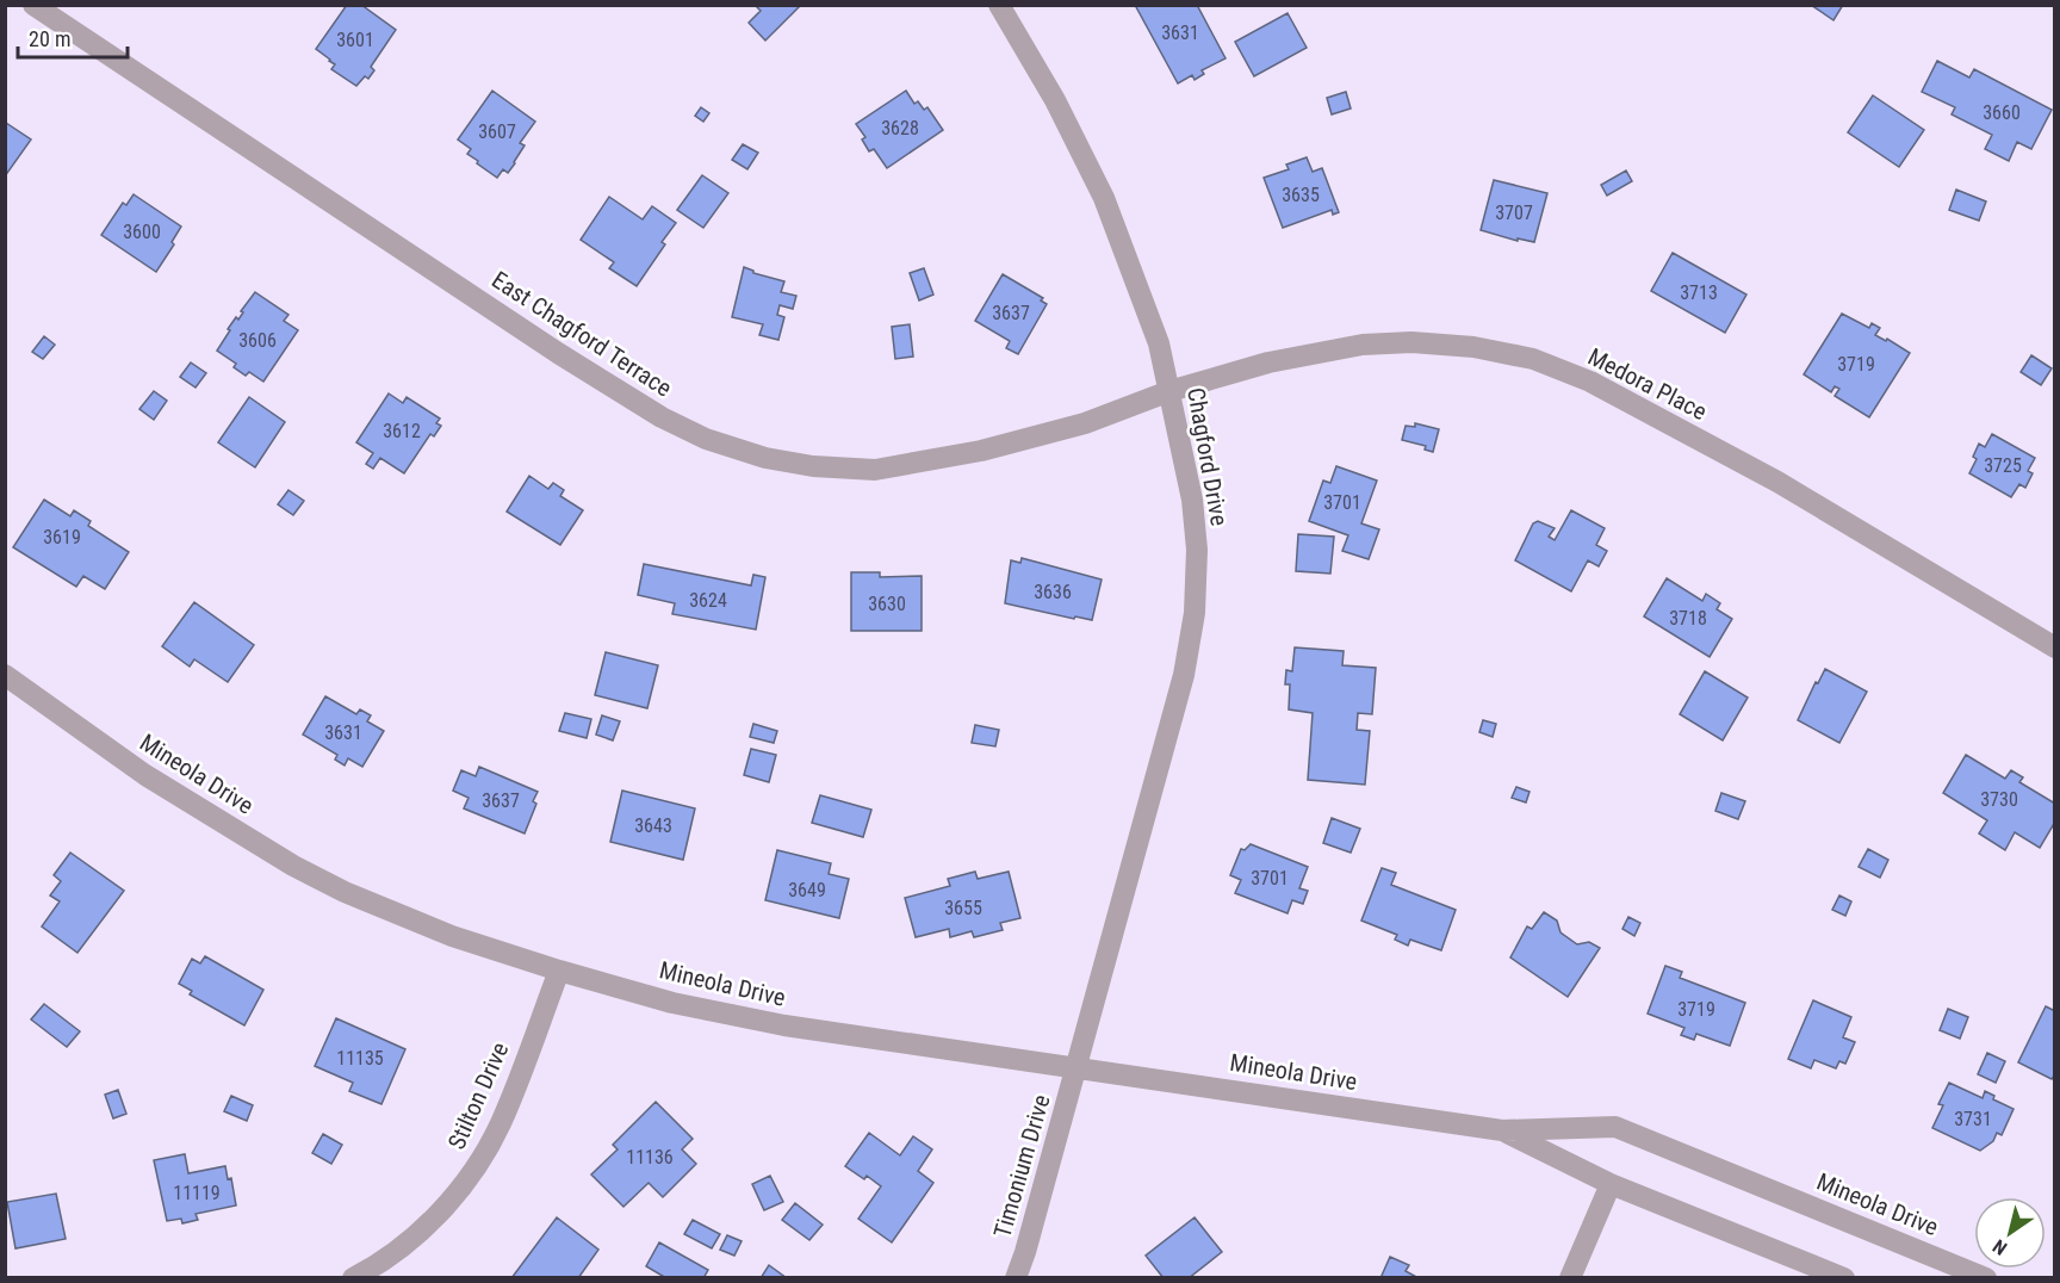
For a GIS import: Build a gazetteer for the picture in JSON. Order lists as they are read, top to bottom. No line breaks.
{"streets":{"street":["East Chagford Terrace","Medora Place","Chagford Drive","Mineola Drive","Stilton Drive","Timonium Drive"]},"crossings":[["East Chagford Terrace","Medora Place"],["East Chagford Terrace","Chagford Drive"],["Medora Place","Chagford Drive"],["Chagford Drive","Mineola Drive"],["Chagford Drive","Timonium Drive"],["Mineola Drive","Stilton Drive"],["Mineola Drive","Timonium Drive"]],"house_numbers":["3631","3601","3660","3628","3607","3635","3707","3600","3713","3637","3606","3719","3612","3725","3701","3619","3636","3624","3630","3718","3631","3730","3637","3643","3701","3649","3655","3719","11135","3731","11136","11119"],"scale_bar":"20 m","north":"bottom left"}
